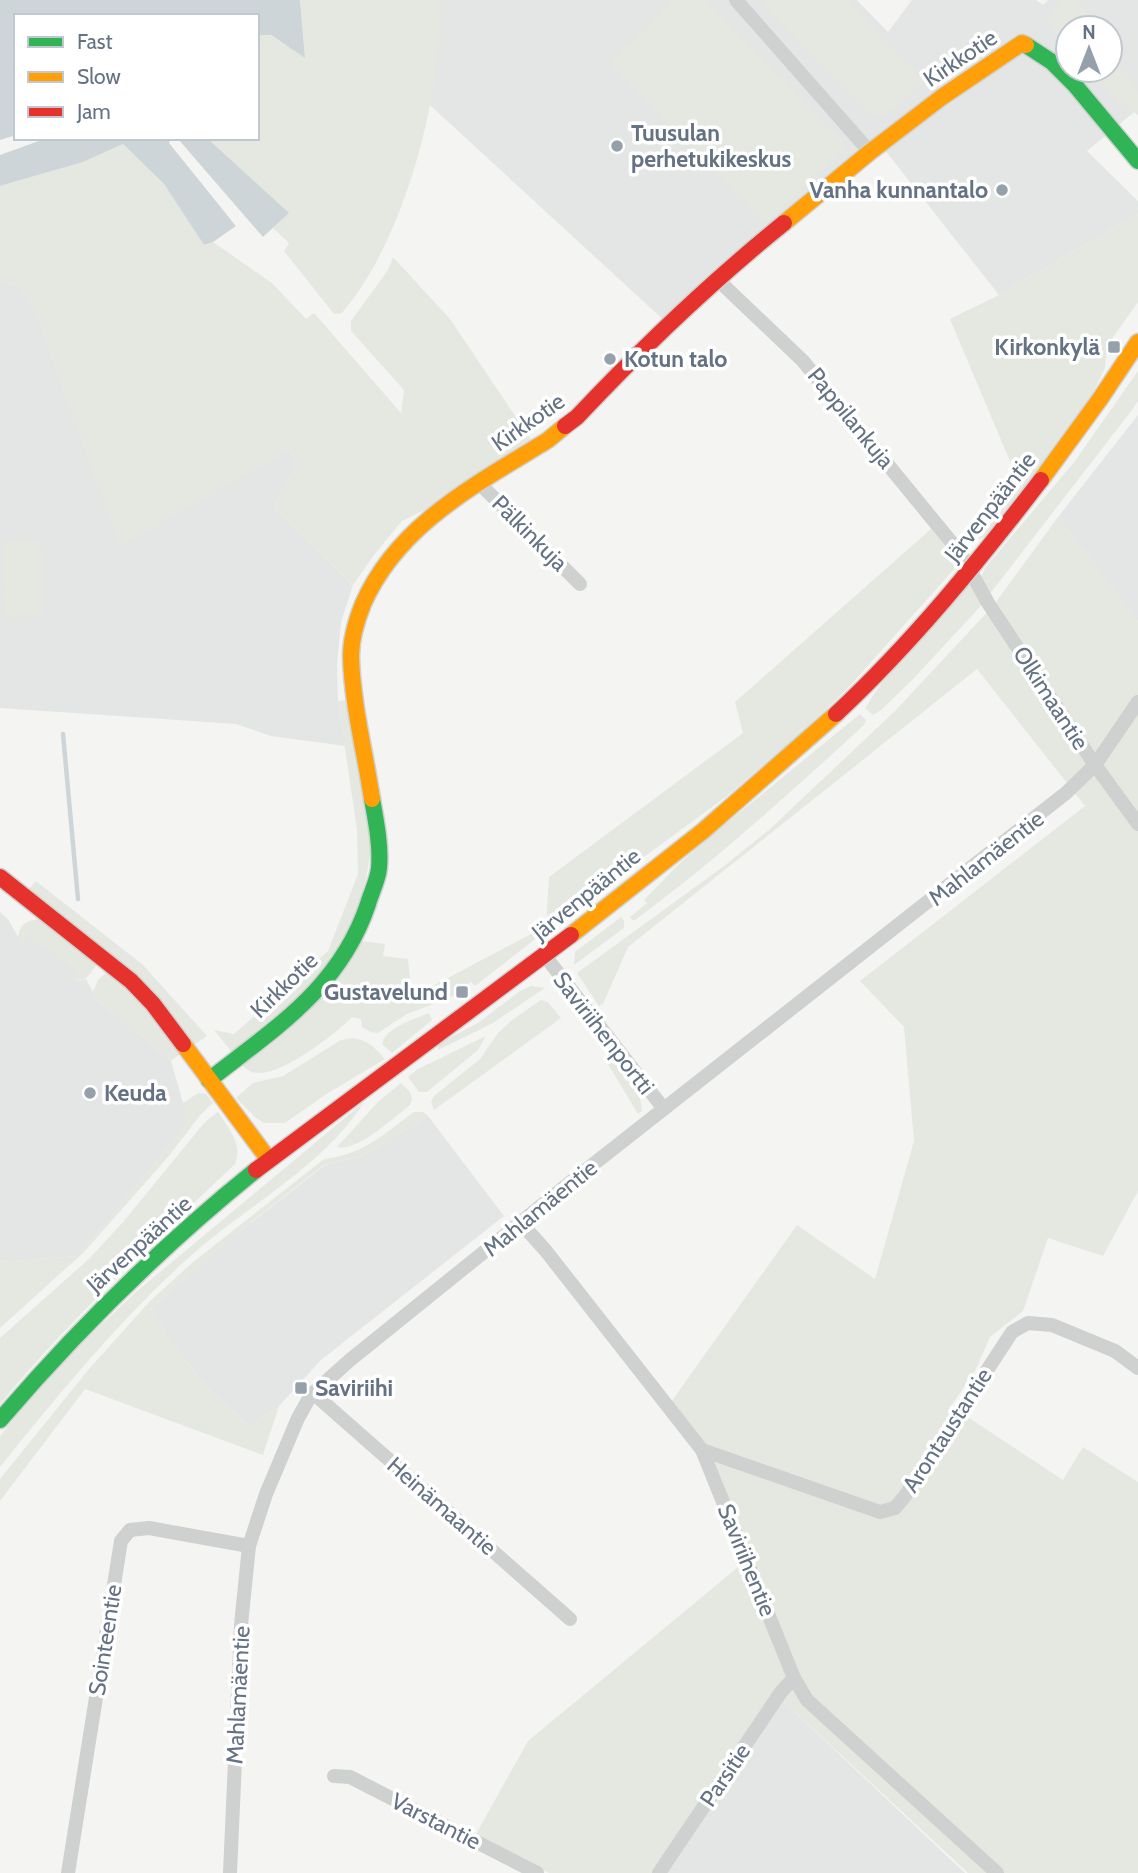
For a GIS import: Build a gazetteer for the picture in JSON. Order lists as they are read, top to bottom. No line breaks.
{"streets":{"street":["Kirkkotie","Pappilankuja","Järvenpääntie","Pälkinkuja","Olkimaantie","Mahlamäentie","Saviriihenportti","Arontaustantie","Heinämaantie","Saviriihentie","Sointeentie","Parsitie","Varstantie"]},"crossings":[["Kirkkotie","Pappilankuja"],["Kirkkotie","Pälkinkuja"],["Pappilankuja","Järvenpääntie"],["Pappilankuja","Olkimaantie"],["Järvenpääntie","Olkimaantie"],["Järvenpääntie","Saviriihenportti"],["Olkimaantie","Mahlamäentie"],["Mahlamäentie","Saviriihenportti"],["Mahlamäentie","Heinämaantie"],["Mahlamäentie","Saviriihentie"],["Mahlamäentie","Sointeentie"],["Arontaustantie","Saviriihentie"],["Saviriihentie","Parsitie"]],"places":{"other":["Tuusulan perhetukikeskus","Vanha kunnantalo","Kotun talo","Keuda"],"transit":["Kirkonkylä","Gustavelund","Saviriihi"]},"legend":["Fast","Slow","Jam"],"north":"top"}
